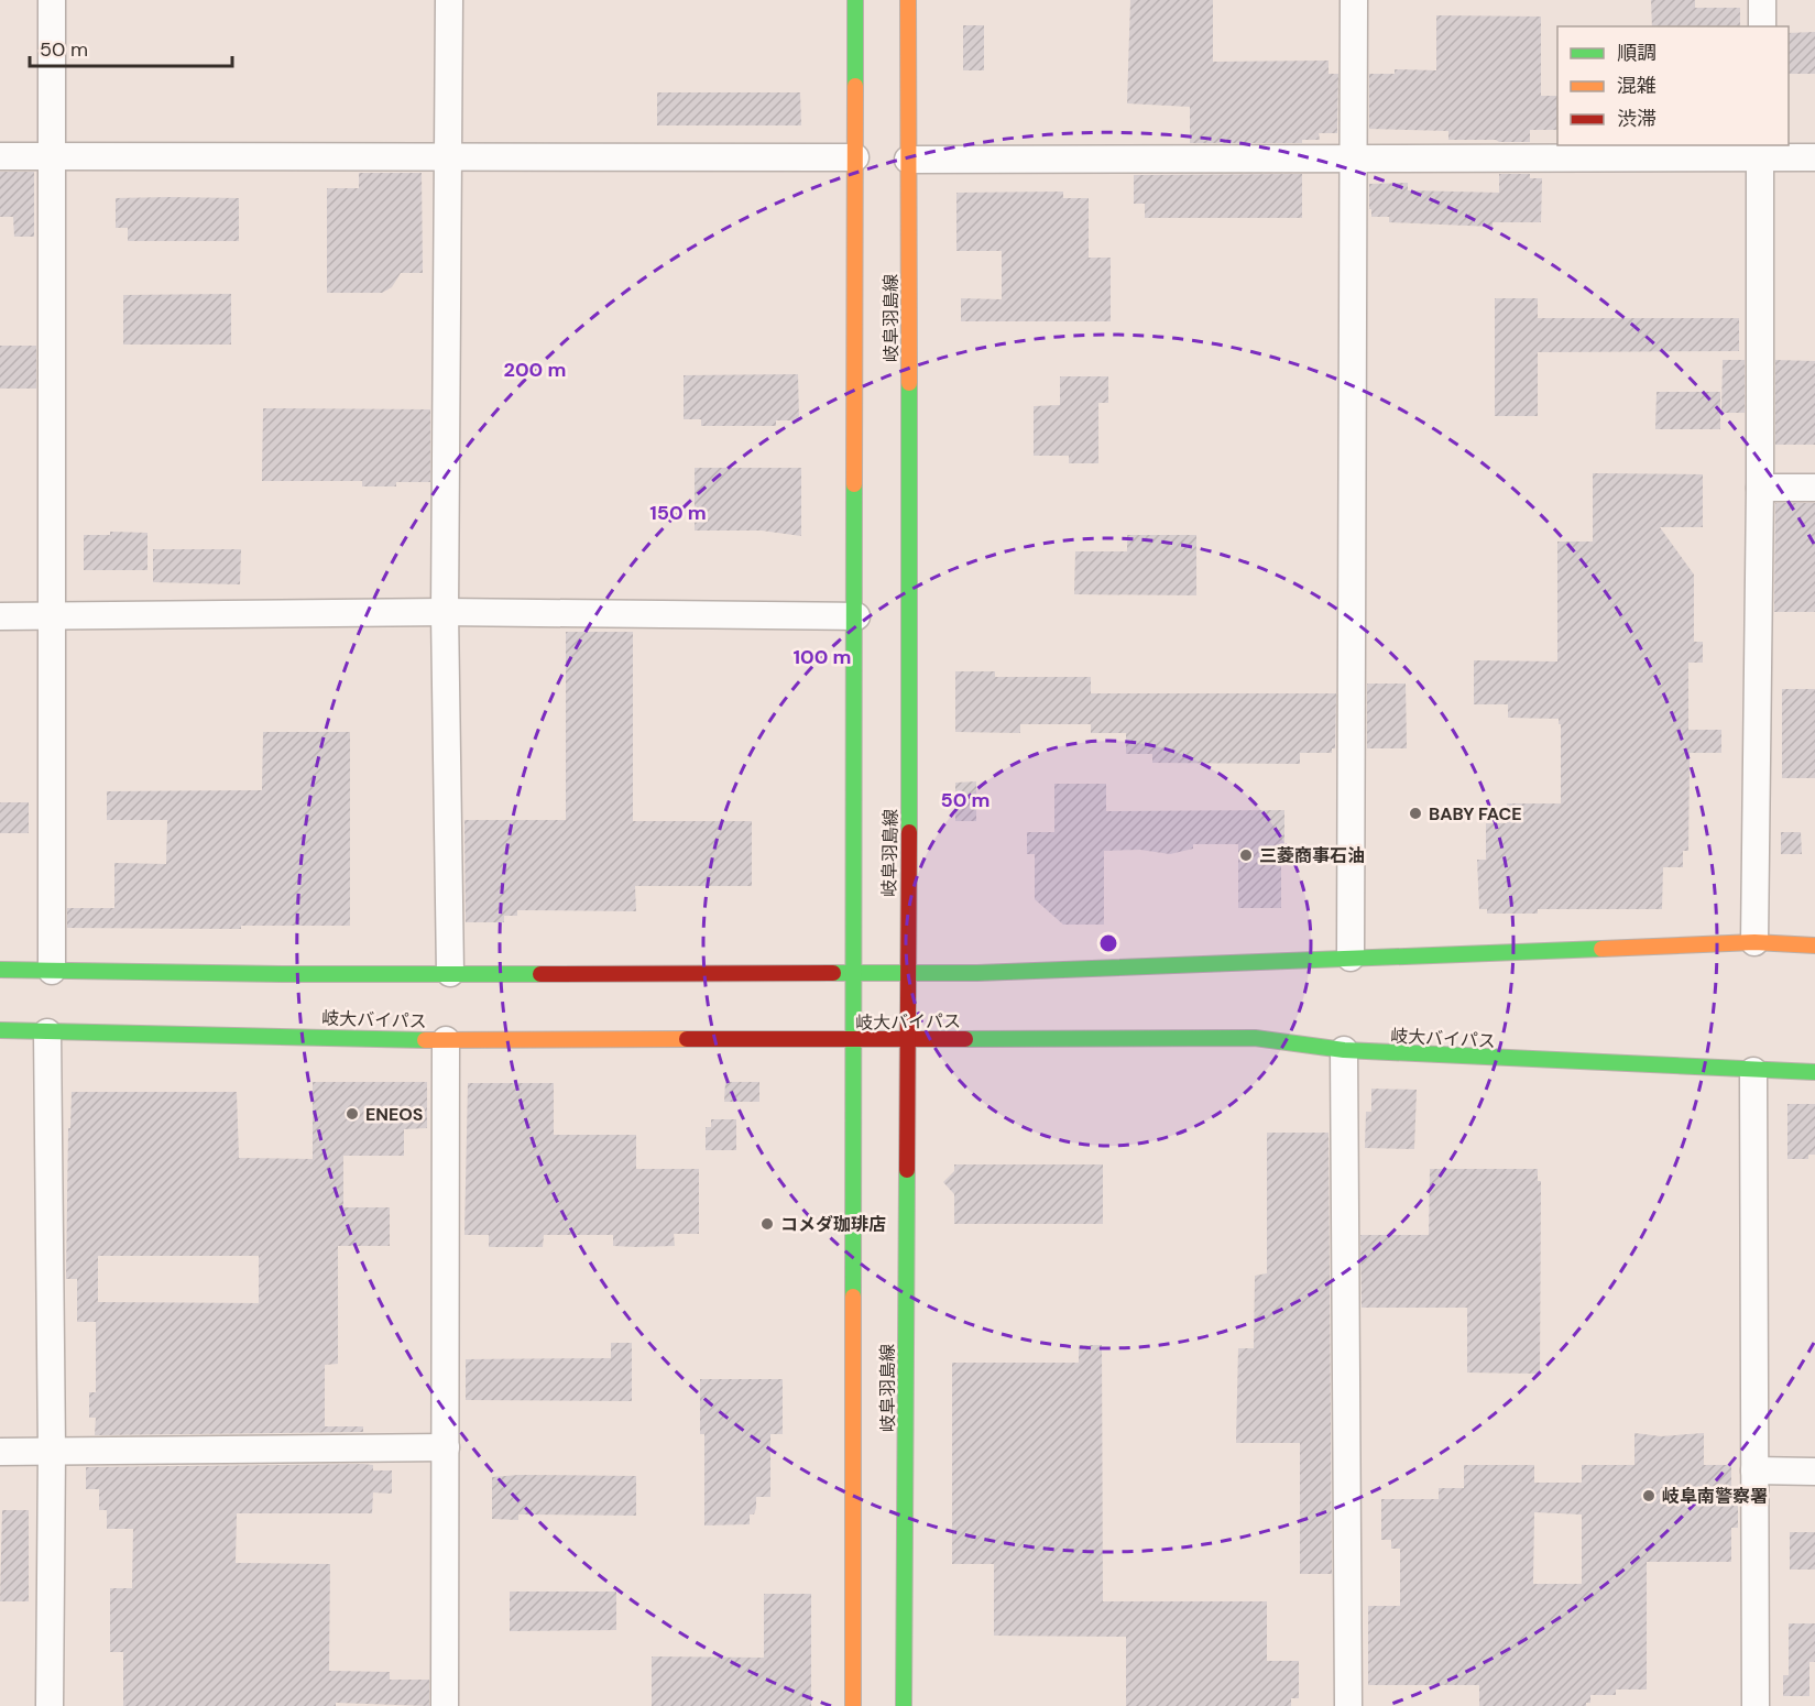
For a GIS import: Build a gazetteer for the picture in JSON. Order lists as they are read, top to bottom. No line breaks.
{"streets":{"main road":["岐阜羽島線","岐大バイパス"]},"crossings":[["岐阜羽島線","岐大バイパス"]],"places":["BABY FACE","三菱商事石油","ENEOS","コメダ珈琲店","岐阜南警察署"],"legend":["順調","混雑","渋滞"],"scale_bar":"50 m","rings":["200 m","150 m","100 m","50 m"]}
